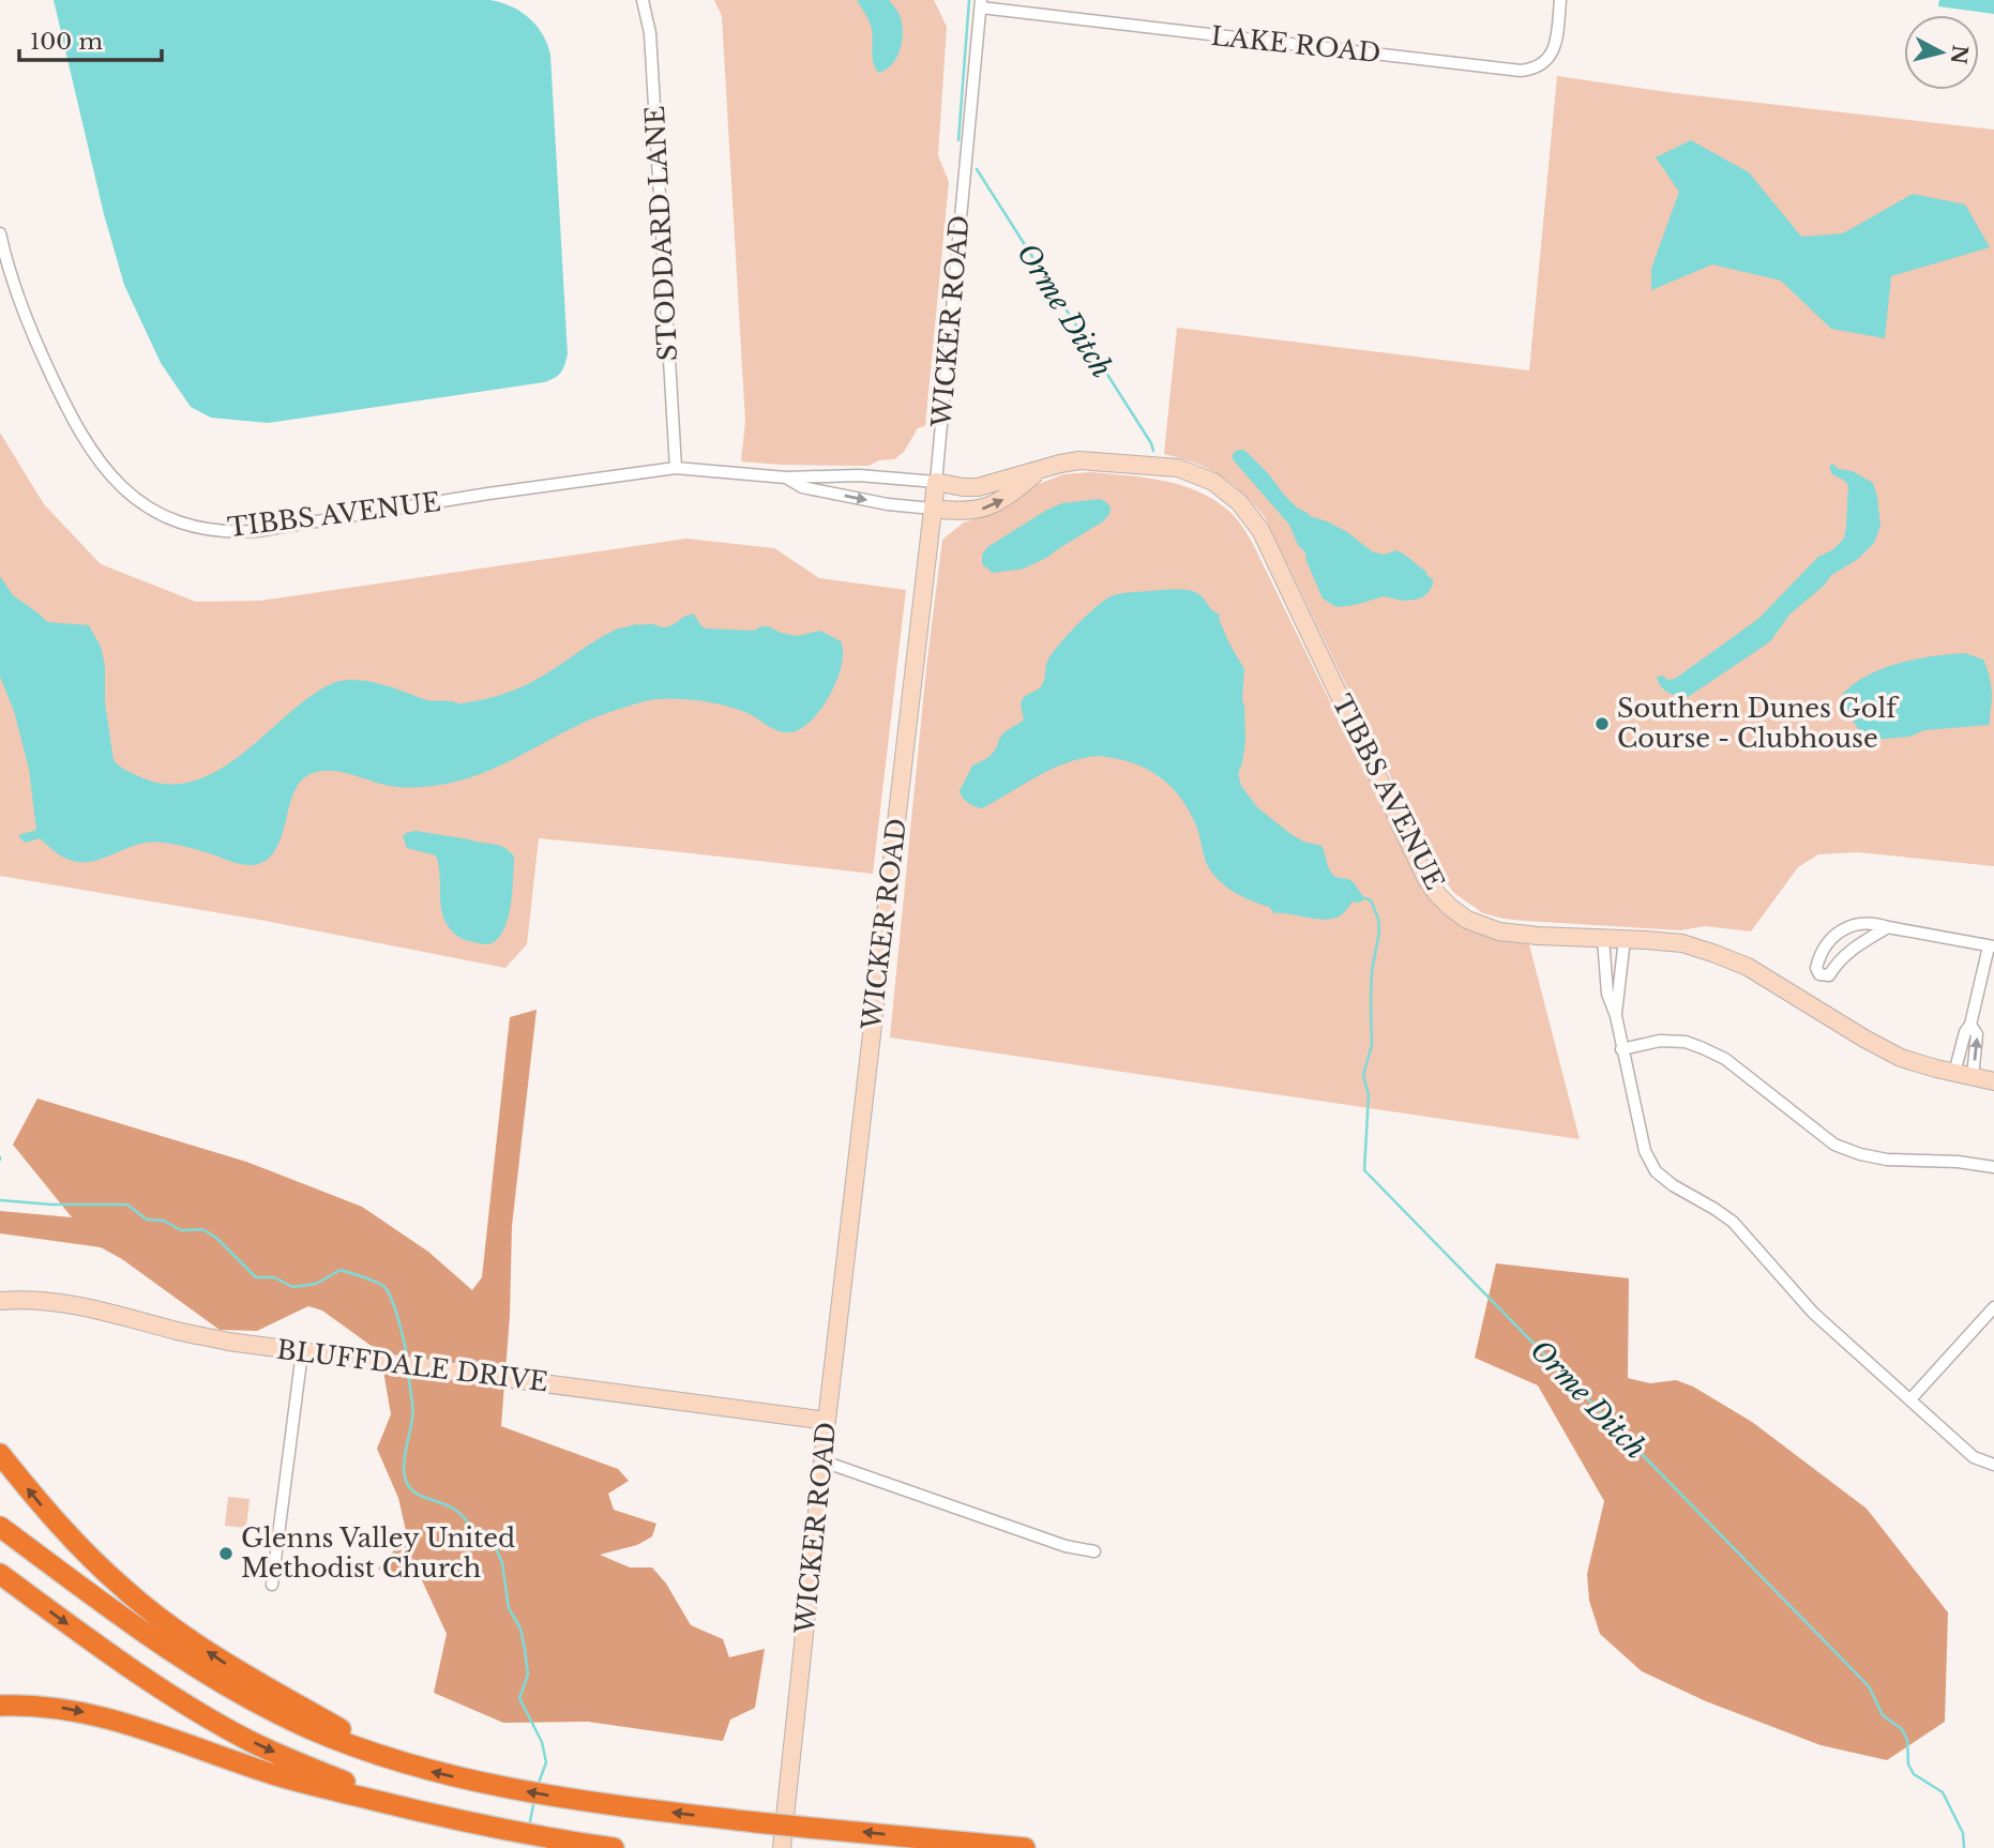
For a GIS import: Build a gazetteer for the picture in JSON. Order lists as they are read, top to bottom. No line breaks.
{"streets":{"street":["LAKE ROAD","STODDARD LANE","WICKER ROAD","TIBBS AVENUE","BLUFFDALE DRIVE"]},"crossings":[["LAKE ROAD","WICKER ROAD"],["STODDARD LANE","TIBBS AVENUE"],["WICKER ROAD","TIBBS AVENUE"],["WICKER ROAD","BLUFFDALE DRIVE"]],"water":["Orme Ditch"],"places":["Southern Dunes Golf Course - Clubhouse","Glenns Valley United Methodist Church"],"scale_bar":"100 m","north":"right"}
